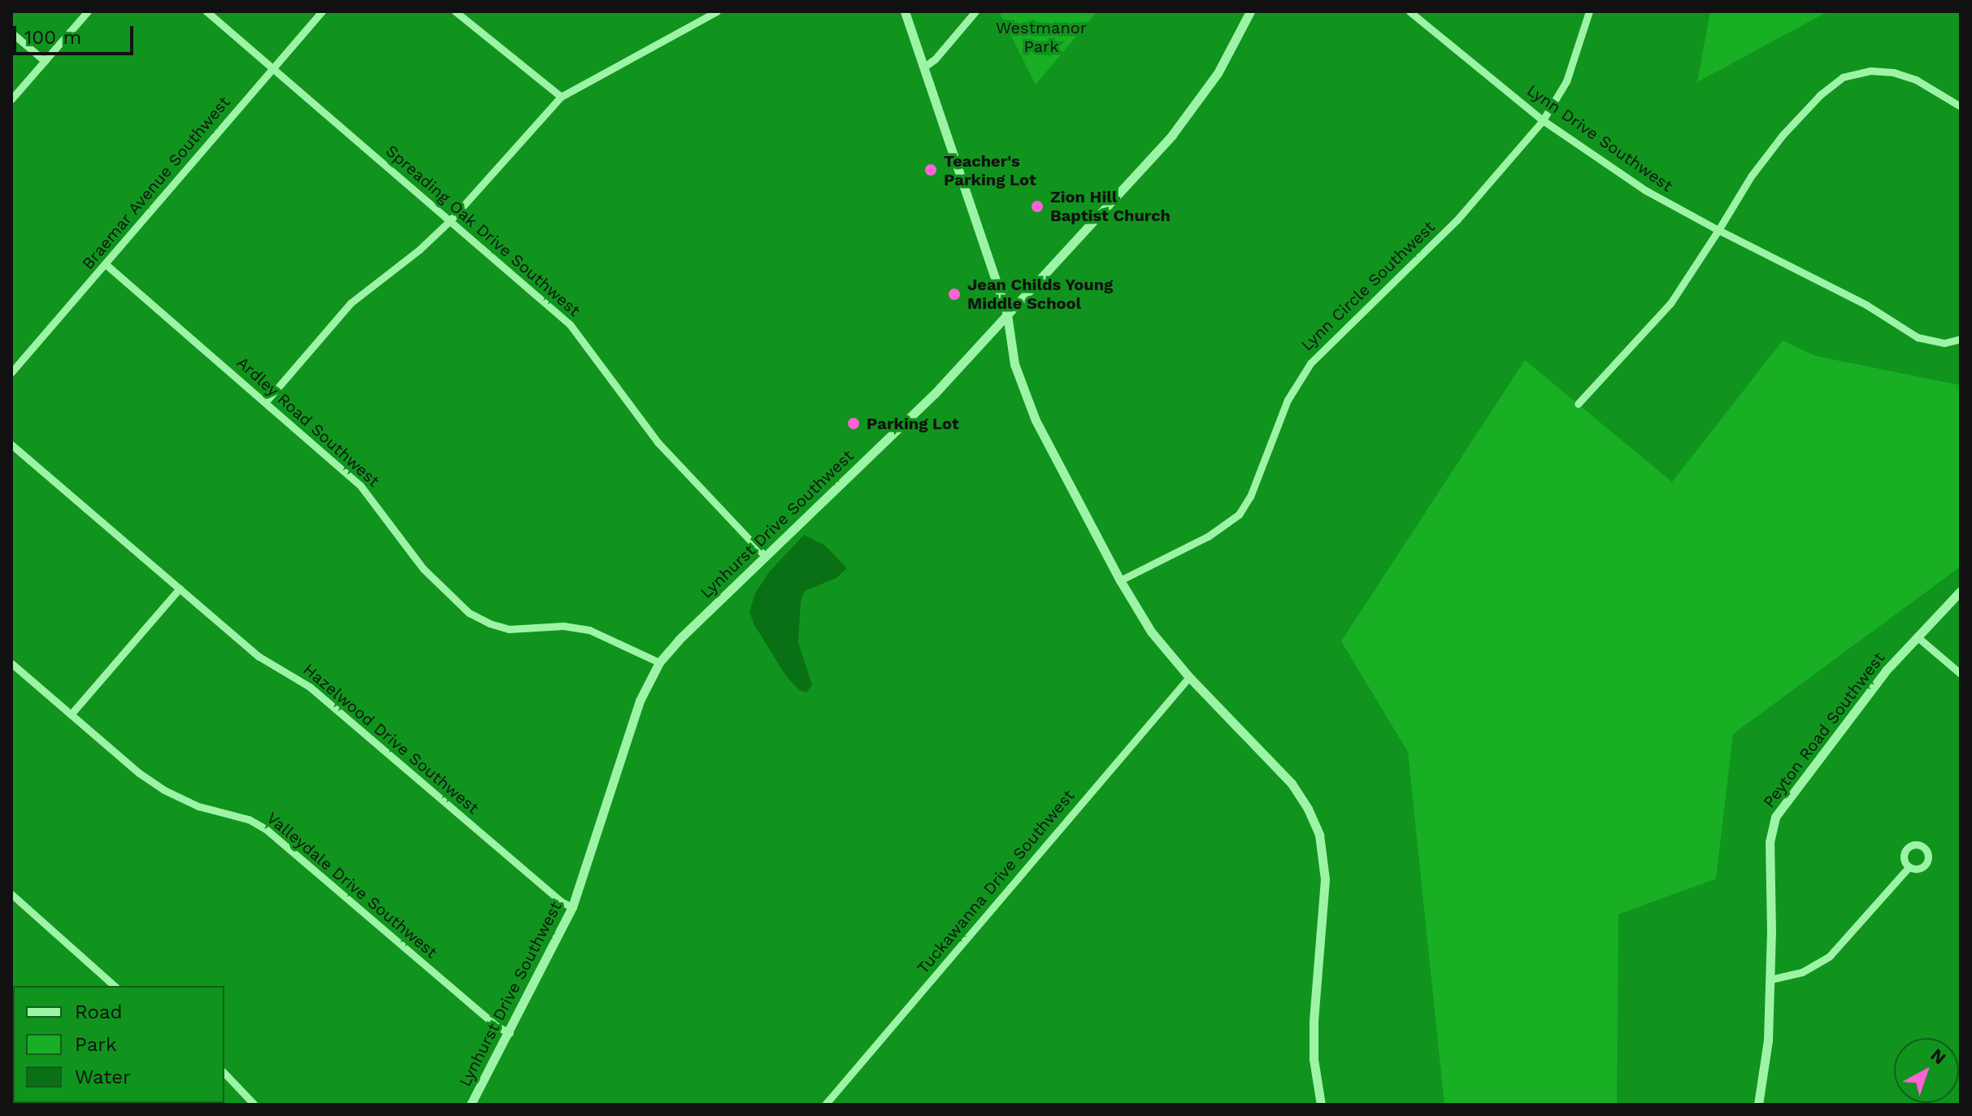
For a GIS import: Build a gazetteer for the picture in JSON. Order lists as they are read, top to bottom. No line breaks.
{"streets":{"street":["Lynn Drive Southwest","Braemar Avenue Southwest","Spreading Oak Drive Southwest","Lynn Circle Southwest","Ardley Road Southwest","Lynhurst Drive Southwest","Peyton Road Southwest","Hazelwood Drive Southwest","Tuckawanna Drive Southwest","Valleydale Drive Southwest"]},"crossings":[["Lynn Drive Southwest","Lynn Circle Southwest"],["Braemar Avenue Southwest","Spreading Oak Drive Southwest"],["Braemar Avenue Southwest","Ardley Road Southwest"],["Spreading Oak Drive Southwest","Lynhurst Drive Southwest"],["Ardley Road Southwest","Lynhurst Drive Southwest"],["Lynhurst Drive Southwest","Hazelwood Drive Southwest"],["Lynhurst Drive Southwest","Valleydale Drive Southwest"]],"parks":["Westmanor Park"],"places":["Teacher's Parking Lot","Zion Hill Baptist Church","Jean Childs Young Middle School","Parking Lot"],"legend":["Road","Park","Water"],"scale_bar":"100 m","north":"top right"}
